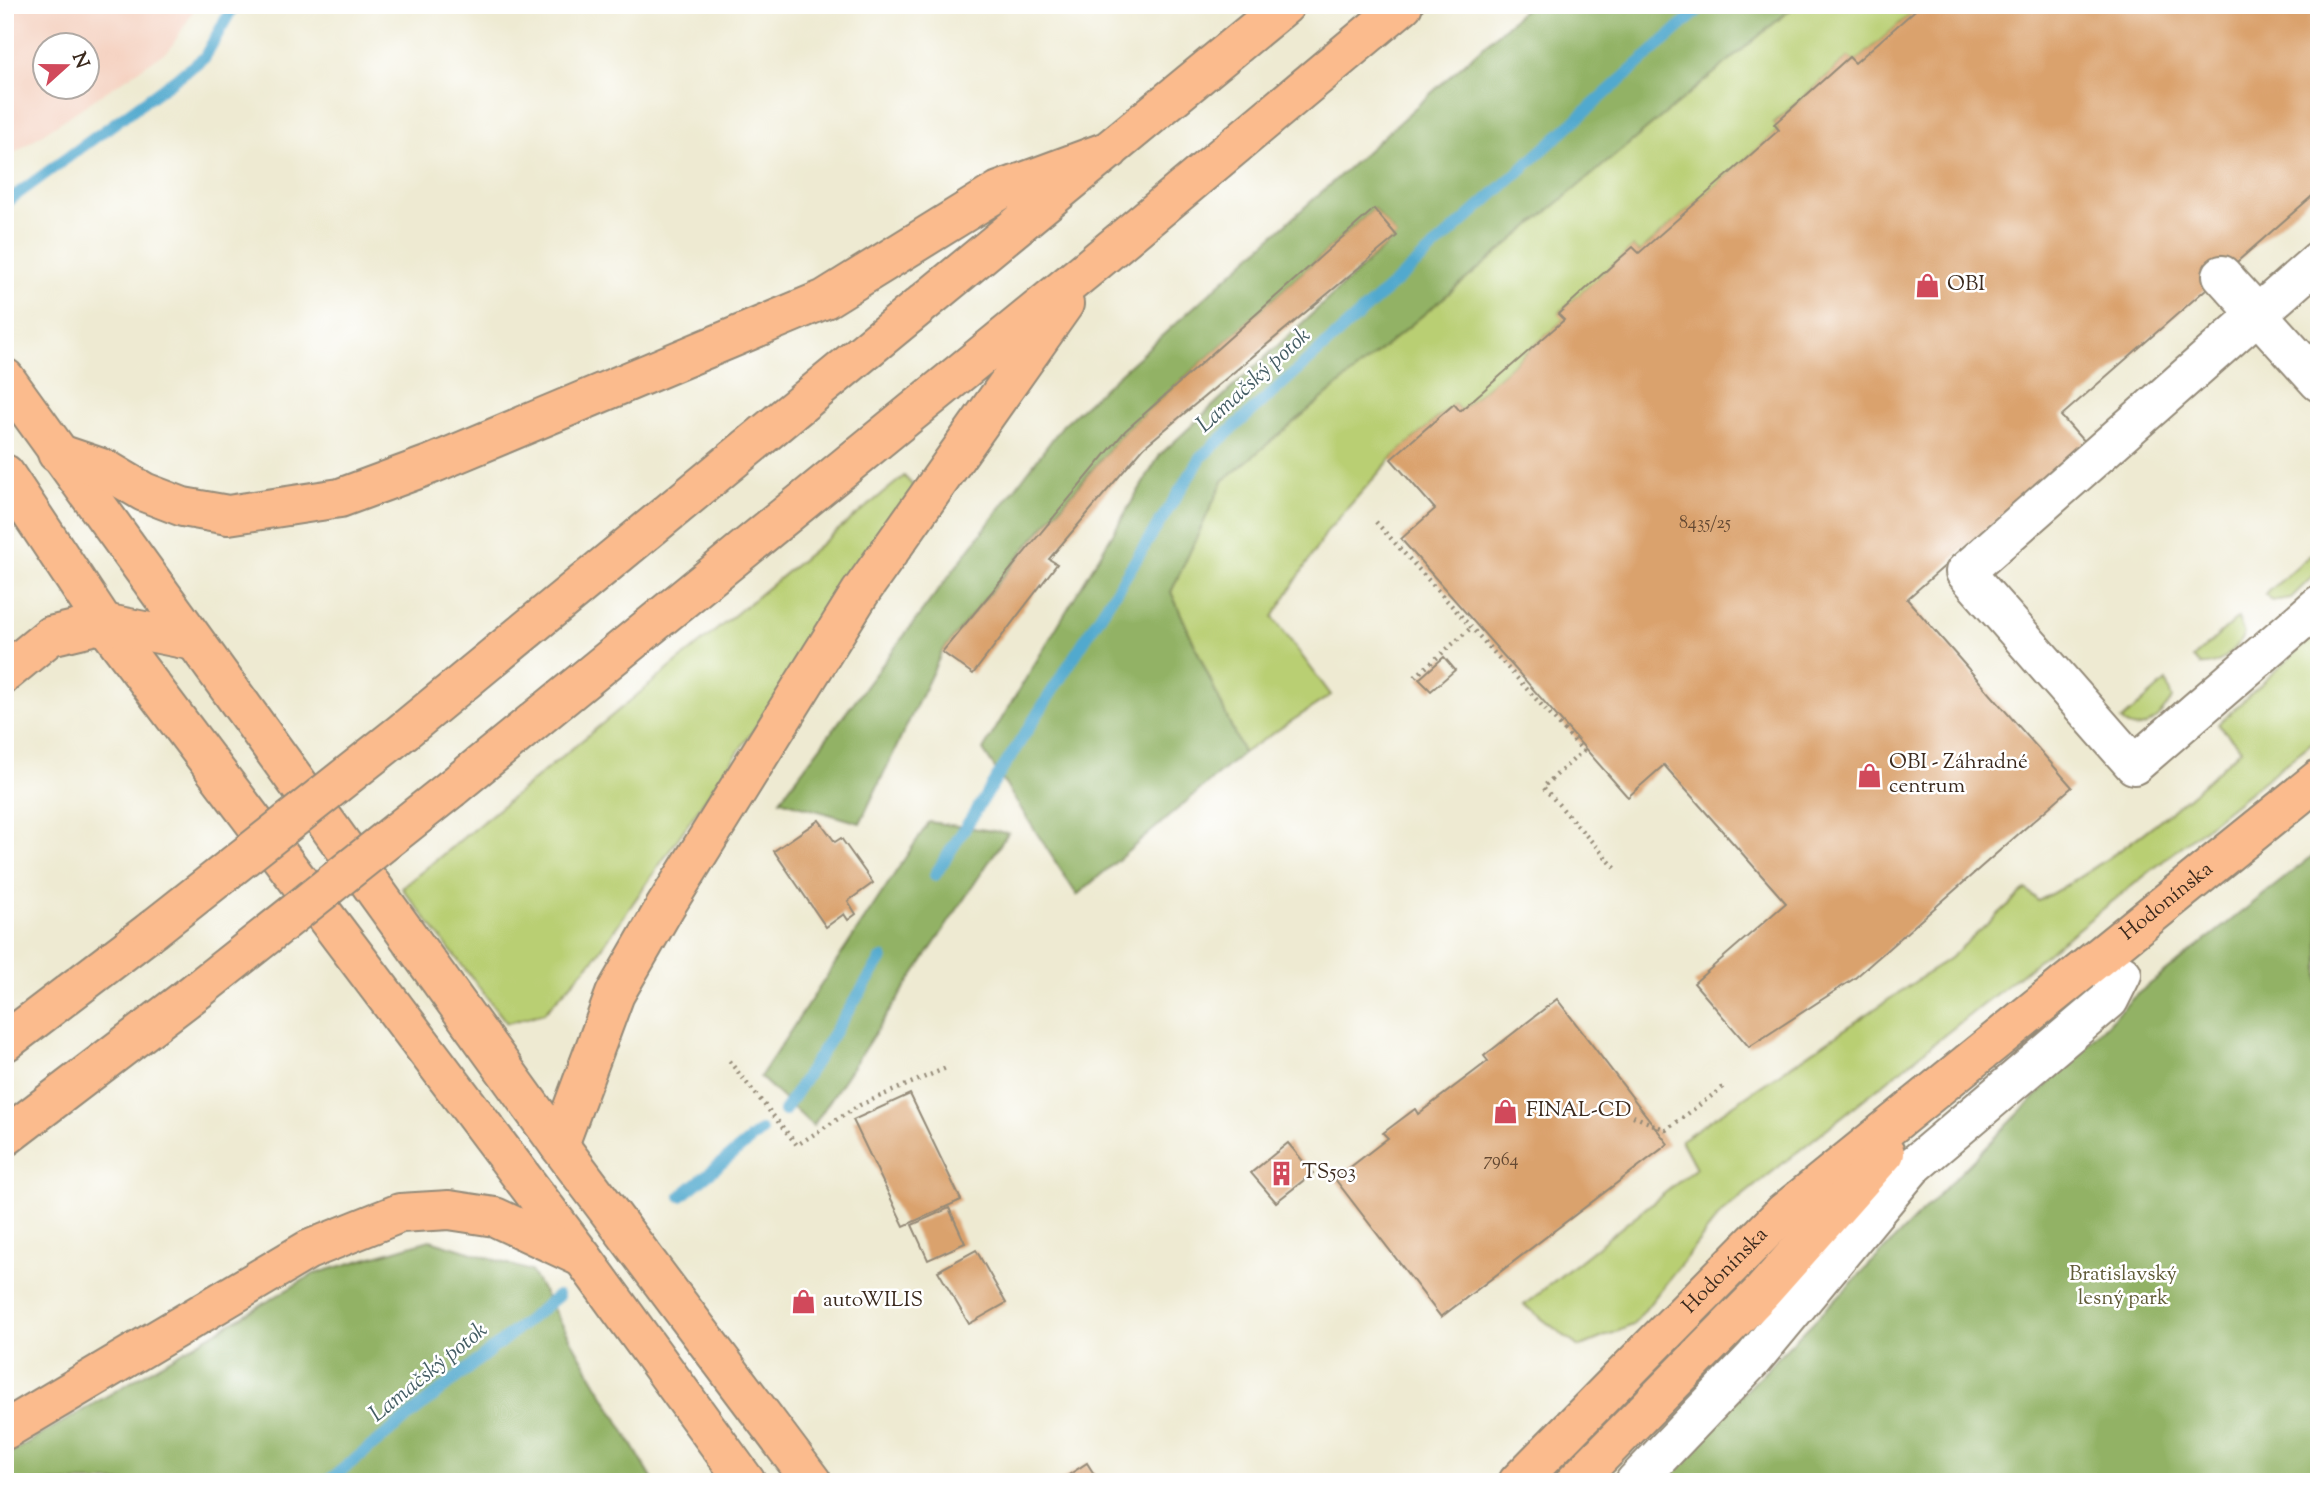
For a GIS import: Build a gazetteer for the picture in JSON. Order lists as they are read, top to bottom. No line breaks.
{"streets":{"main road":["Hodonínska"]},"water":["Lamačský potok"],"parks":["Bratislavský lesný park"],"places":{"shop":["OBI","OBI - Záhradné centrum","FINAL-CD","autoWILIS"],"building":["TS503"]},"house_numbers":["8435/25","7964"],"north":"right"}
